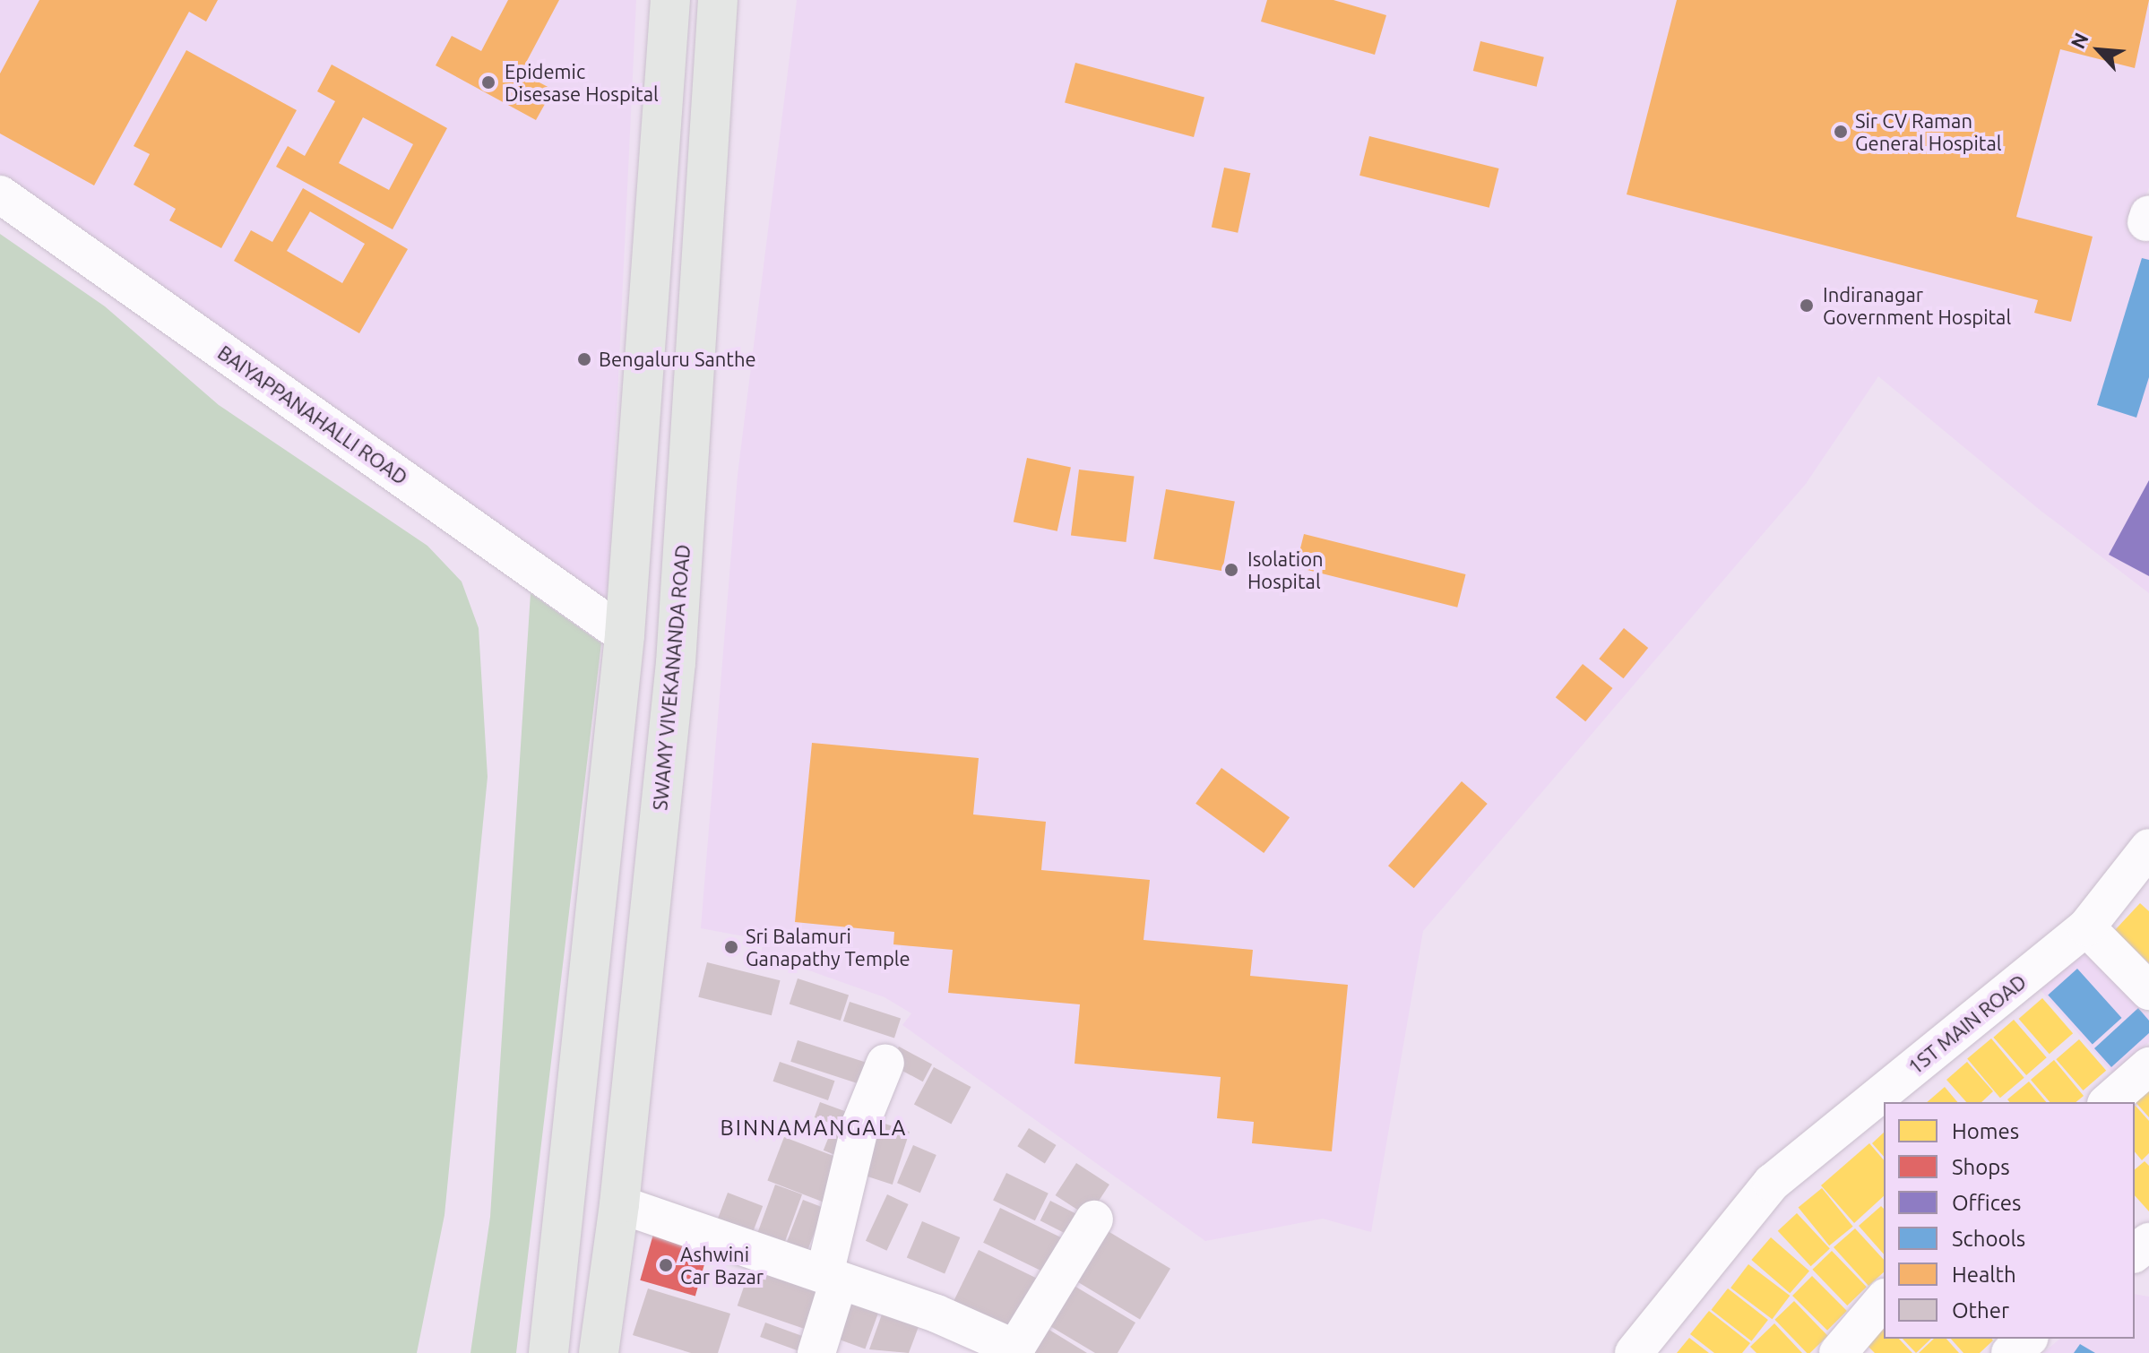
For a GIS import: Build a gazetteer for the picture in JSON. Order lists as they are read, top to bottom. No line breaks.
{"streets":{"main road":["SWAMY VIVEKANANDA ROAD"],"street":["BAIYAPPANAHALLI ROAD","1ST MAIN ROAD"]},"districts":["BINNAMANGALA"],"places":["Epidemic Disesase Hospital","Sir CV Raman General Hospital","Indiranagar Government Hospital","Bengaluru Santhe","Isolation Hospital","Sri Balamuri Ganapathy Temple","Ashwini Car Bazar"],"legend":["Homes","Shops","Offices","Schools","Health","Other"],"north":"top left"}
